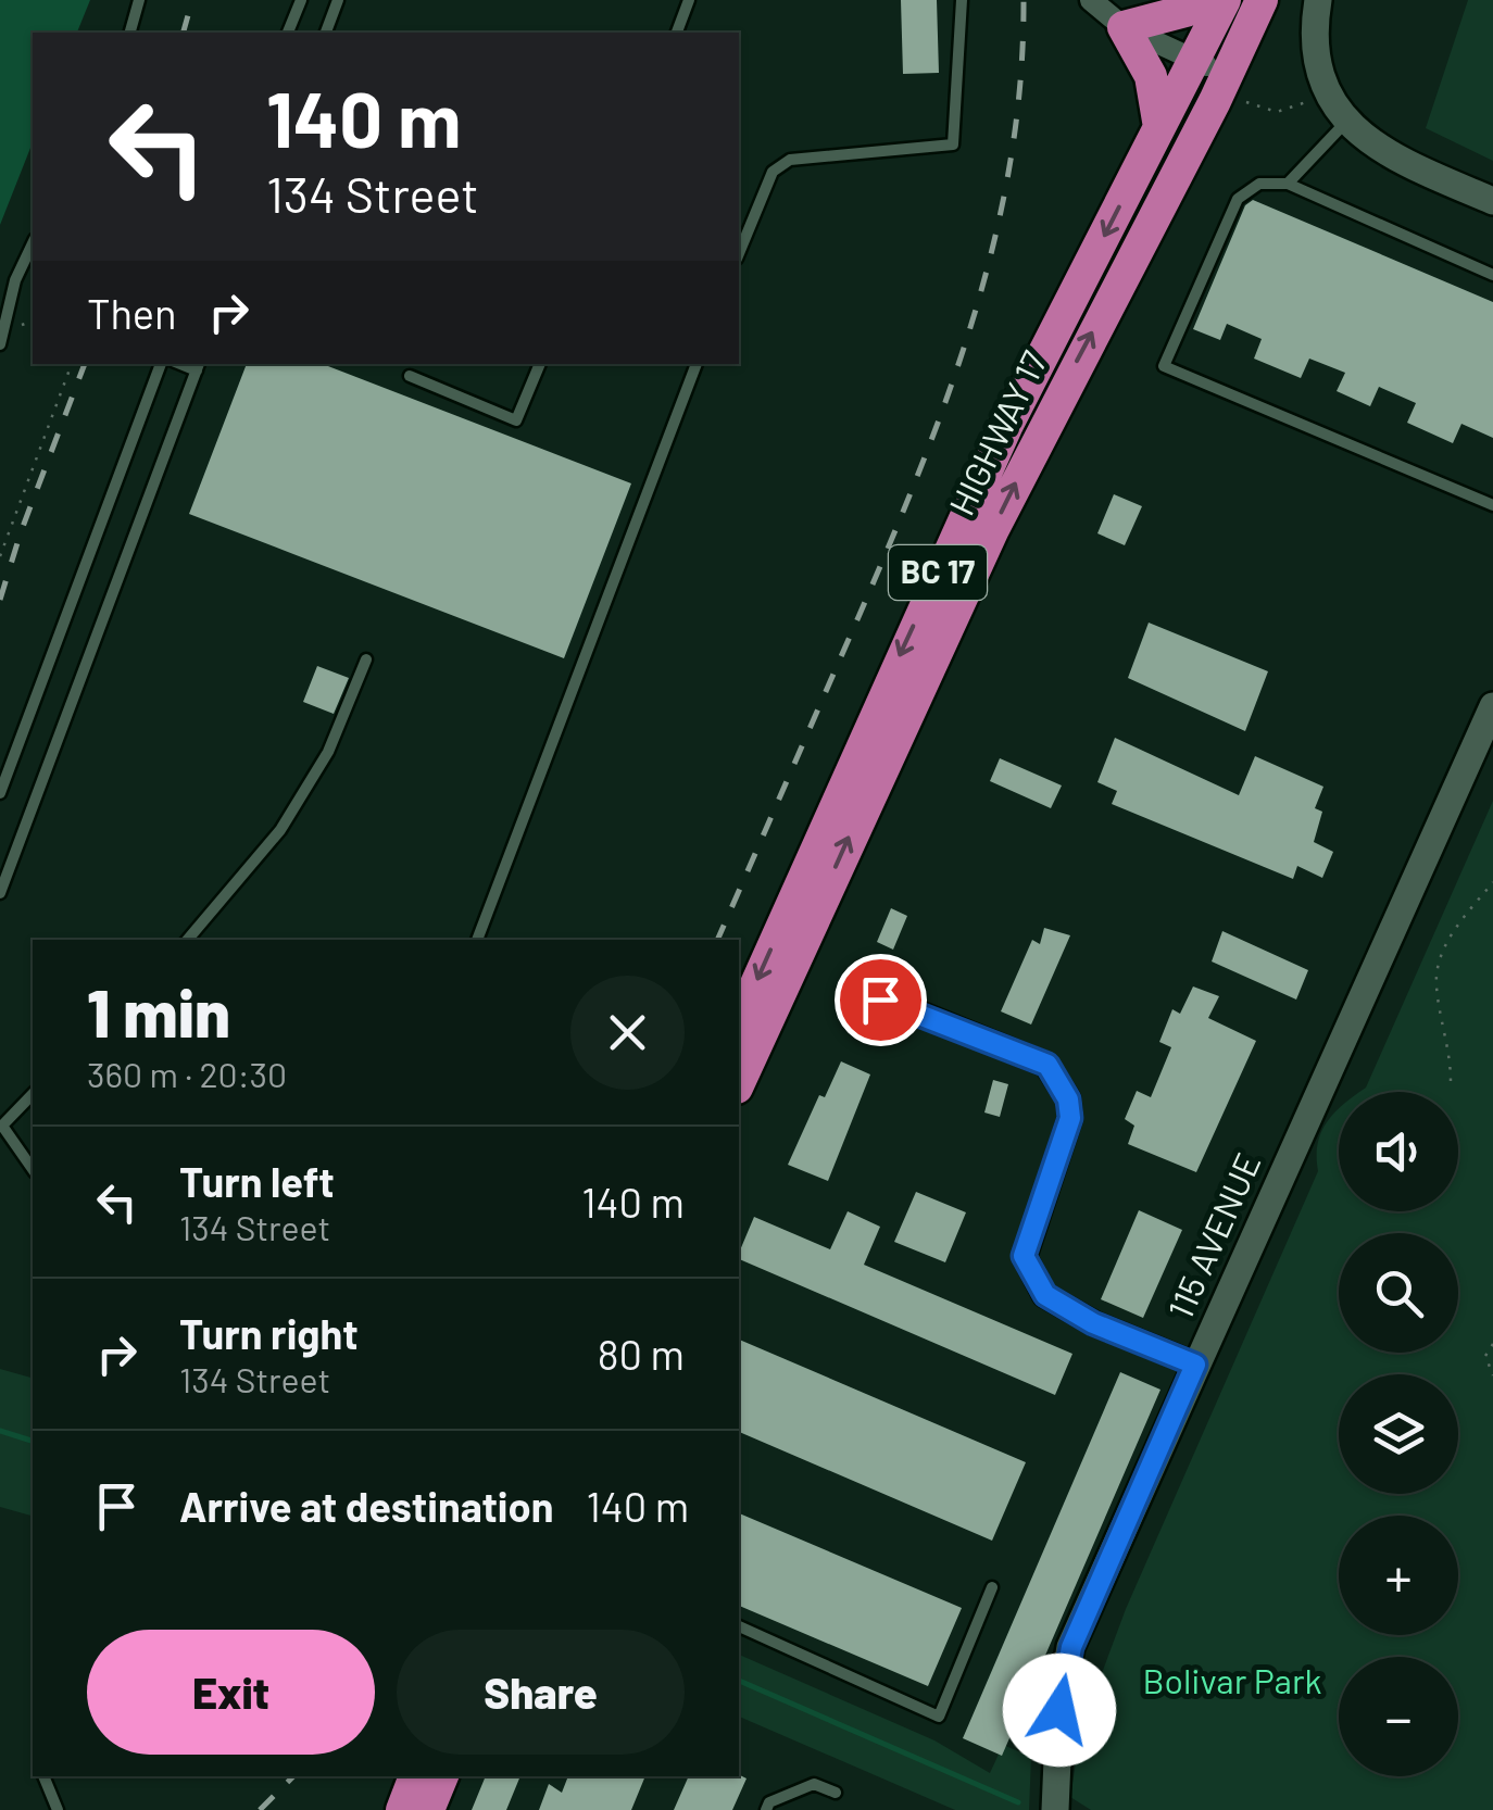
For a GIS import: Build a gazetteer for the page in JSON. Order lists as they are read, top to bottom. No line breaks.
{"streets":{"highway":["HIGHWAY 17","BC 17"],"street":["115 AVENUE"]},"parks":["Bolivar Park"],"page":{"turn":["140 m","134 Street"],"then":"Then","heading":["1 min","360 m · 20:30"],"map_buttons":["+","−"],"list":[{"name":"Turn left","note":"134 Street","value":"140 m"},{"name":"Turn right","note":"134 Street","value":"80 m"},{"name":"Arrive at destination","value":"140 m"}],"buttons":["Exit","Share"]}}
